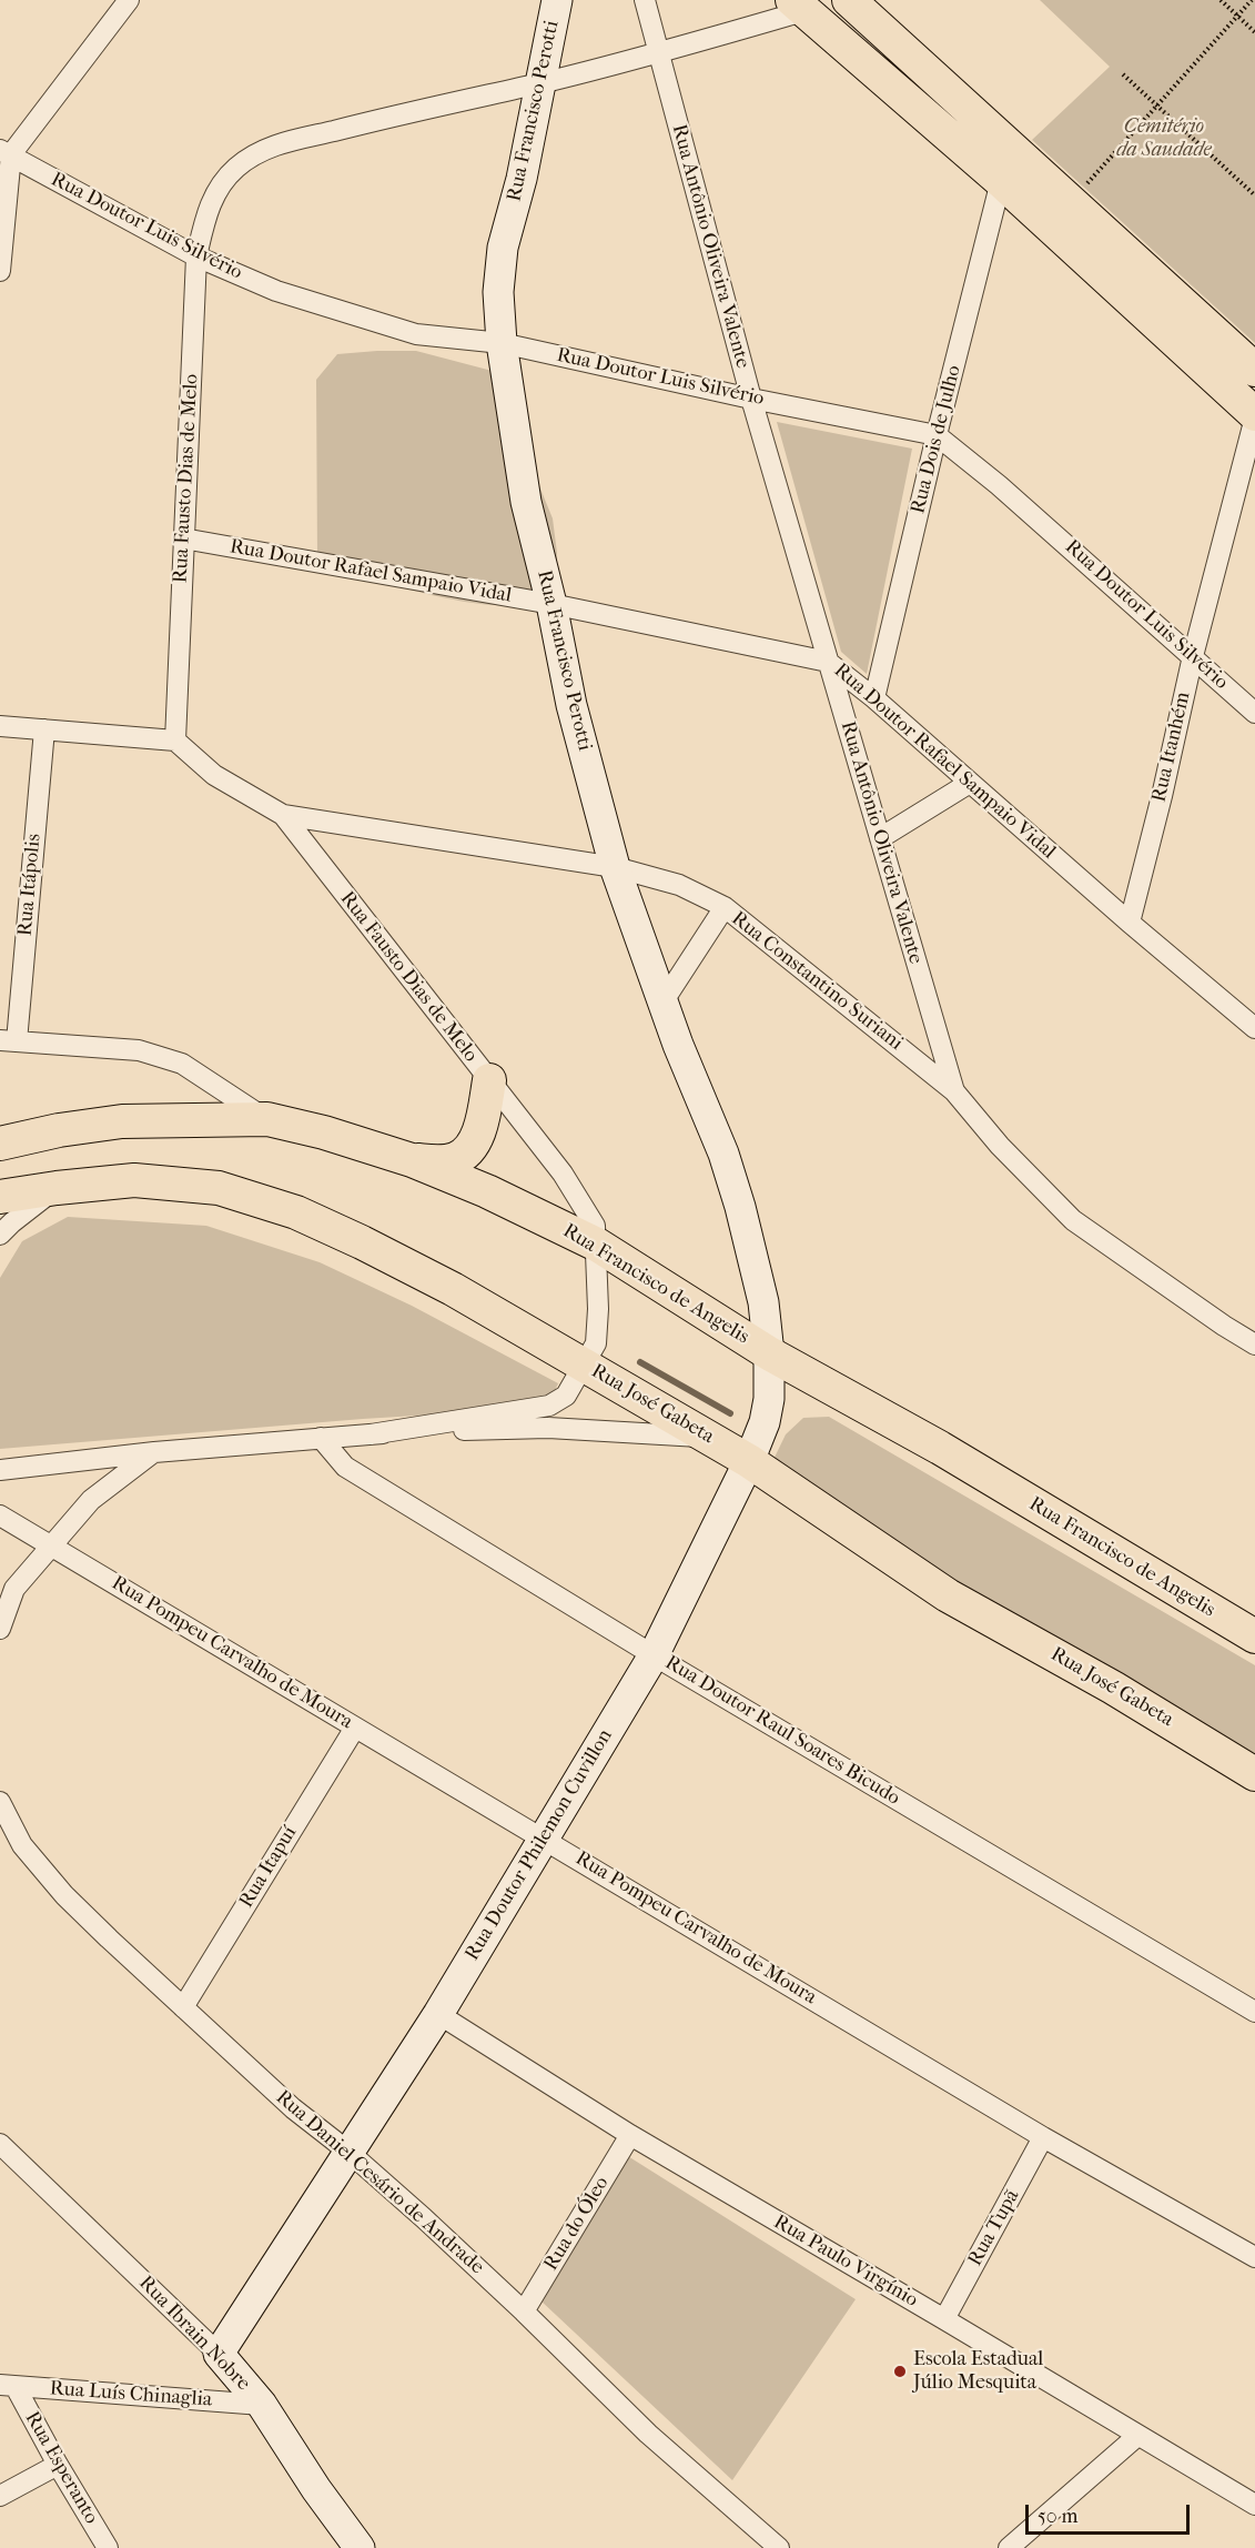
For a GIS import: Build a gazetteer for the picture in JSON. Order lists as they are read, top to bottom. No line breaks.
{"streets":{"main road":["Rua Francisco de Angelis","Rua José Gabeta"],"street":["Rua Francisco Perotti","Rua Doutor Luis Silvério","Rua Antônio Oliveira Valente","Rua Dois de Julho","Rua Fausto Dias de Melo","Rua Doutor Rafael Sampaio Vidal","Rua Itanhém","Rua Itápolis","Rua Constantino Suriani","Rua Pompeu Carvalho de Moura","Rua Doutor Raul Soares Bicudo","Rua Doutor Philemon Cuvillon","Rua Itapuí","Rua Daniel Cesário de Andrade","Rua do Óleo","Rua Tupã","Rua Paulo Virgínio","Rua Ibrain Nobre","Rua Luís Chinaglia","Rua Esperanto"]},"crossings":[["Rua Francisco Perotti","Rua Doutor Luis Silvério"],["Rua Francisco Perotti","Rua Fausto Dias de Melo"],["Rua Francisco Perotti","Rua Doutor Rafael Sampaio Vidal"],["Rua Francisco Perotti","Rua Constantino Suriani"],["Rua Francisco Perotti","Rua Doutor Philemon Cuvillon"],["Rua Doutor Luis Silvério","Rua Antônio Oliveira Valente"],["Rua Doutor Luis Silvério","Rua Dois de Julho"],["Rua Doutor Luis Silvério","Rua Fausto Dias de Melo"],["Rua Doutor Luis Silvério","Rua Itanhém"],["Rua Antônio Oliveira Valente","Rua Fausto Dias de Melo"],["Rua Antônio Oliveira Valente","Rua Doutor Rafael Sampaio Vidal"],["Rua Antônio Oliveira Valente","Rua Constantino Suriani"],["Rua Dois de Julho","Rua Doutor Rafael Sampaio Vidal"],["Rua Fausto Dias de Melo","Rua Doutor Rafael Sampaio Vidal"],["Rua Fausto Dias de Melo","Rua Constantino Suriani"],["Rua Fausto Dias de Melo","Rua Francisco de Angelis"],["Rua Fausto Dias de Melo","Rua José Gabeta"],["Rua Doutor Rafael Sampaio Vidal","Rua Itanhém"],["Rua Francisco de Angelis","Rua Doutor Philemon Cuvillon"],["Rua José Gabeta","Rua Doutor Philemon Cuvillon"],["Rua Pompeu Carvalho de Moura","Rua Doutor Philemon Cuvillon"],["Rua Pompeu Carvalho de Moura","Rua Itapuí"],["Rua Pompeu Carvalho de Moura","Rua Tupã"],["Rua Doutor Raul Soares Bicudo","Rua Doutor Philemon Cuvillon"],["Rua Doutor Philemon Cuvillon","Rua Daniel Cesário de Andrade"],["Rua Doutor Philemon Cuvillon","Rua Paulo Virgínio"],["Rua Doutor Philemon Cuvillon","Rua Ibrain Nobre"],["Rua Itapuí","Rua Daniel Cesário de Andrade"],["Rua Daniel Cesário de Andrade","Rua do Óleo"],["Rua do Óleo","Rua Paulo Virgínio"],["Rua Tupã","Rua Paulo Virgínio"],["Rua Ibrain Nobre","Rua Luís Chinaglia"],["Rua Luís Chinaglia","Rua Esperanto"]],"parks":["Cemitério da Saudade"],"places":["Escola Estadual Júlio Mesquita"],"scale_bar":"50 m"}
